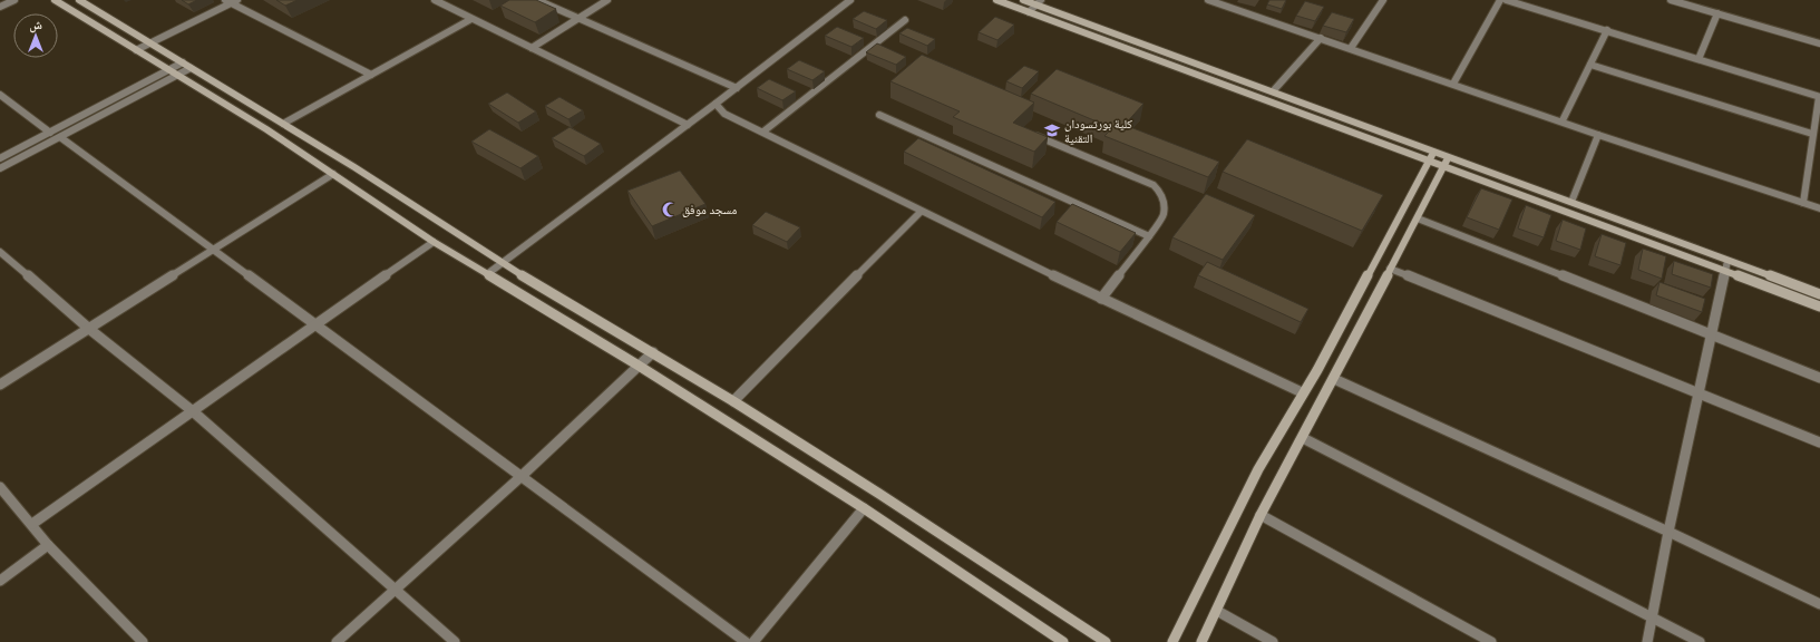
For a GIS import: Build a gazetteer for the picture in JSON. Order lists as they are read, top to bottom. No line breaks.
{"places":{"school or university":["كلية بورتسودان التقنية"],"mosque":["مسجد موفق"]},"north":"top"}
